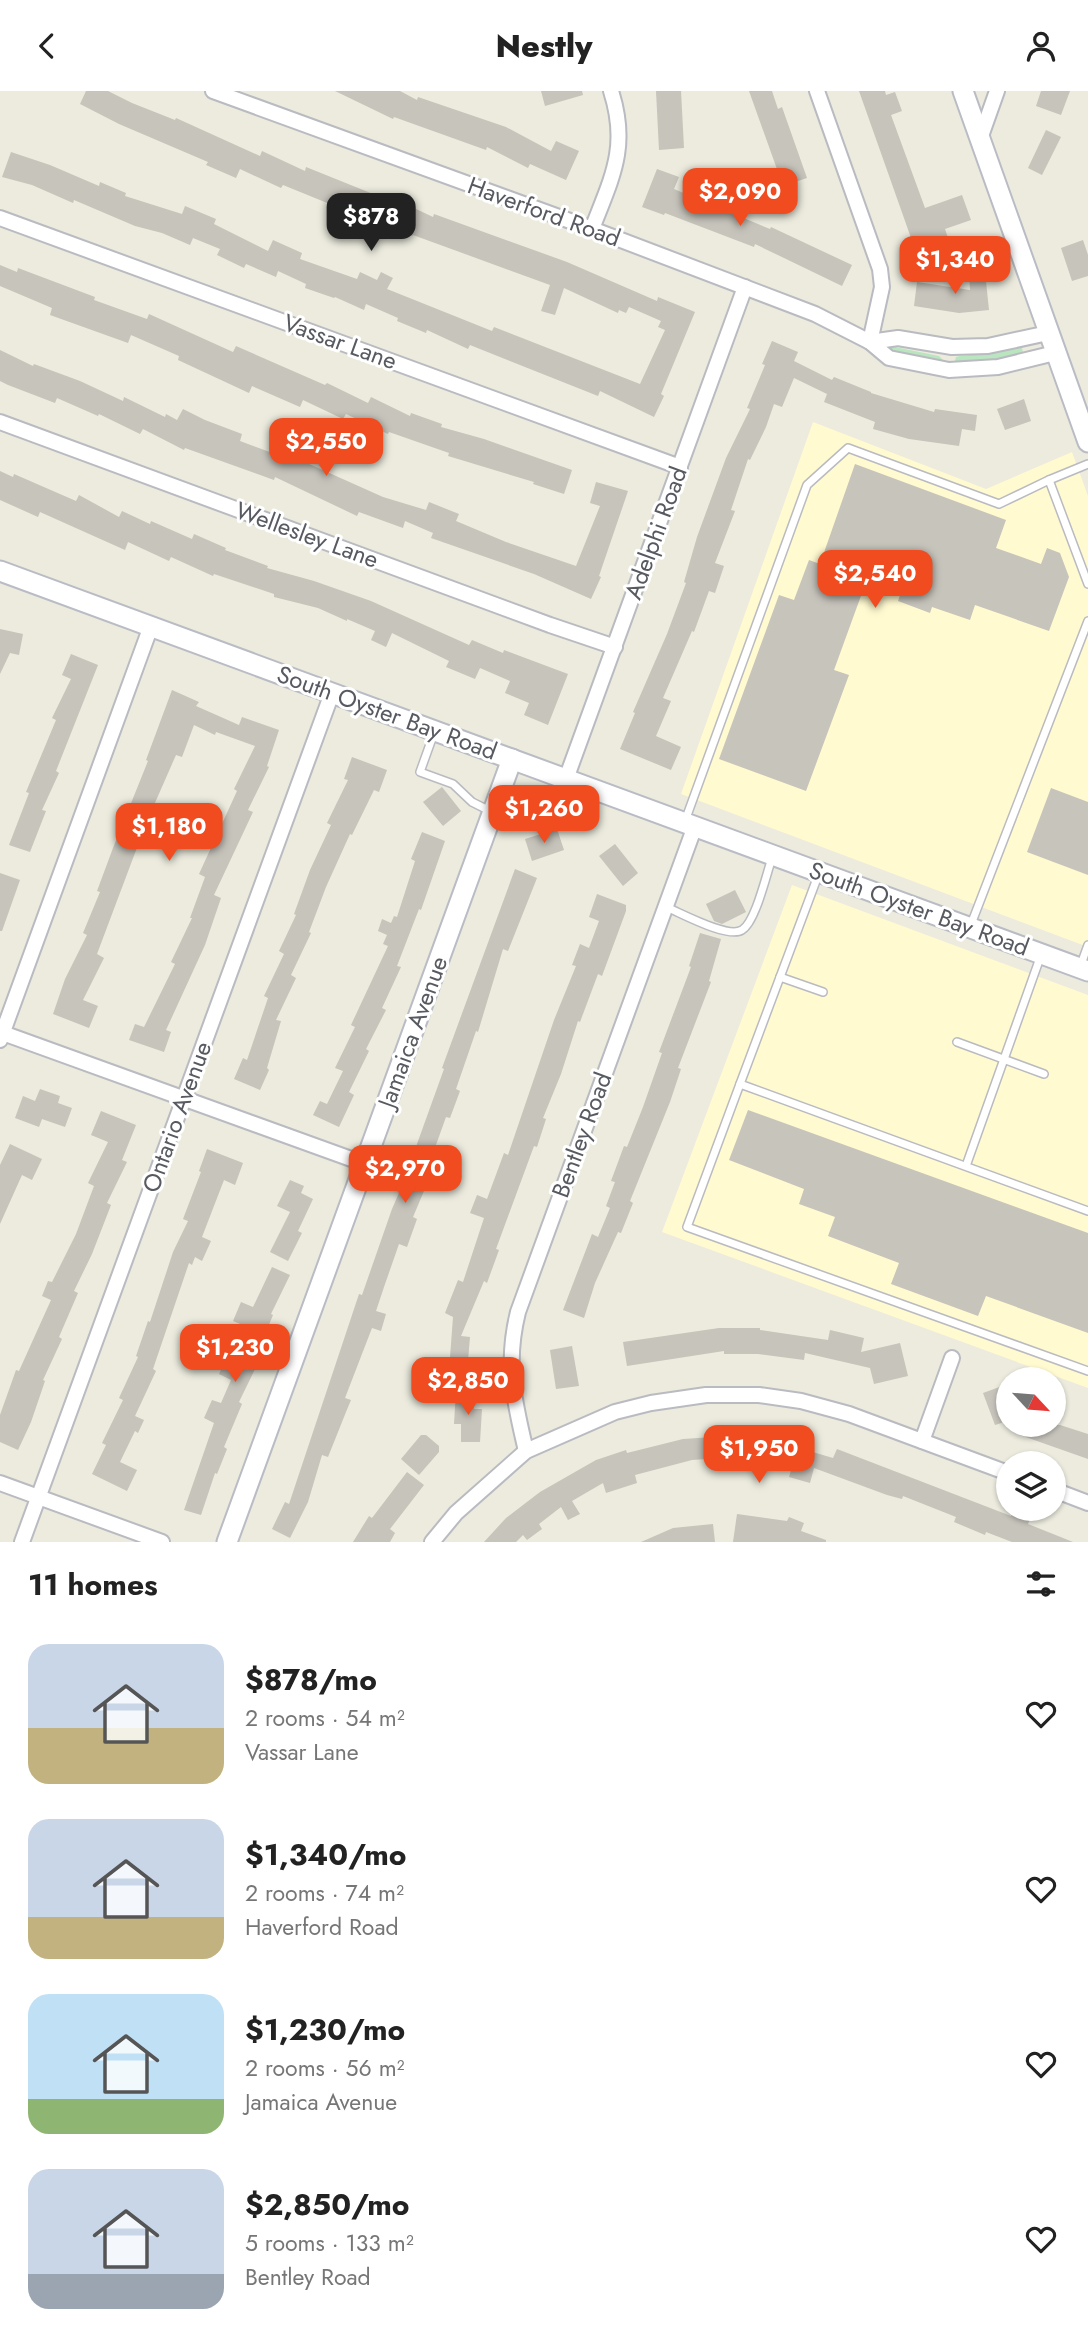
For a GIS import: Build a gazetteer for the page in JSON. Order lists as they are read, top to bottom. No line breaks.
{"streets":{"main road":["South Oyster Bay Road","Jamaica Avenue"],"street":["Haverford Road","Vassar Lane","Adelphi Road","Wellesley Lane","Ontario Avenue","Bentley Road"]},"crossings":[["Haverford Road","Adelphi Road"],["Vassar Lane","Adelphi Road"],["Adelphi Road","Wellesley Lane"],["Adelphi Road","South Oyster Bay Road"],["South Oyster Bay Road","Jamaica Avenue"],["South Oyster Bay Road","Ontario Avenue"],["South Oyster Bay Road","Bentley Road"]],"north":"bottom right","page":{"header":"Nestly","price":["$2,090","$878","$1,340","$2,550","$2,540","$1,260","$1,180","$2,970","$1,230","$2,850","$1,950"],"heading":"11 homes","list":[{"name":"$878/mo","note":"2 rooms · 54 m² · Vassar Lane"},{"name":"$1,340/mo","note":"2 rooms · 74 m² · Haverford Road"},{"name":"$1,230/mo","note":"2 rooms · 56 m² · Jamaica Avenue"},{"name":"$2,850/mo","note":"5 rooms · 133 m² · Bentley Road"}]}}
